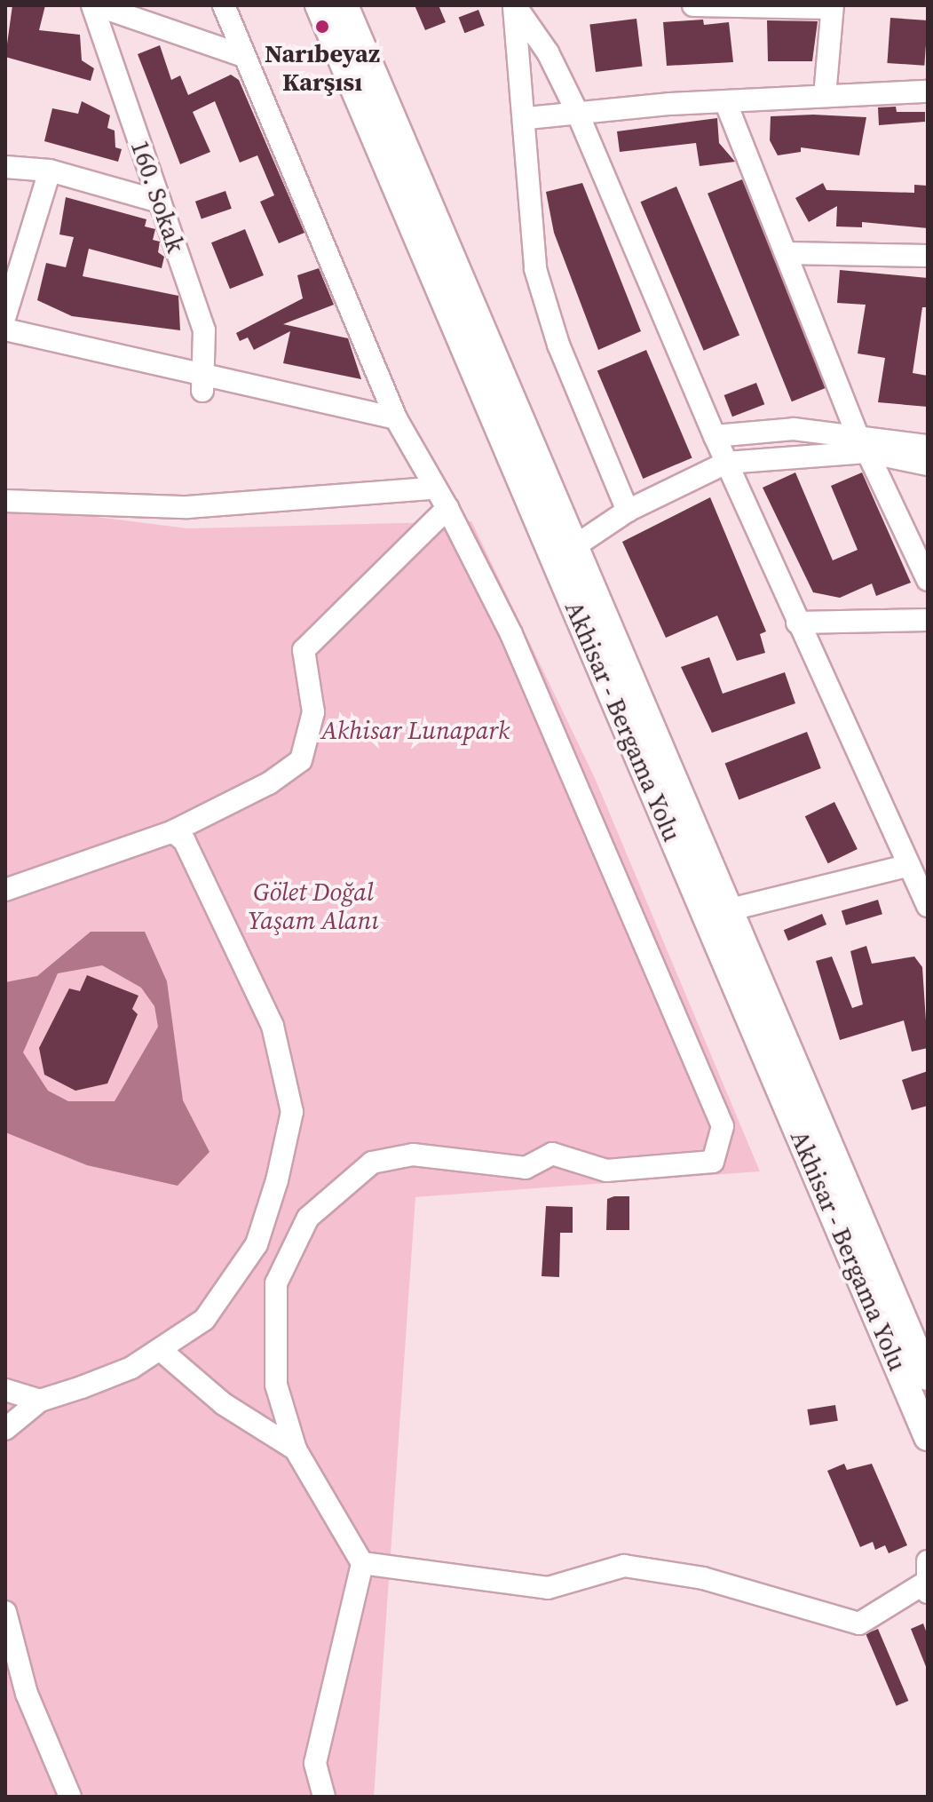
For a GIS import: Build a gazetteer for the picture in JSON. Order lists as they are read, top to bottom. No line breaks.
{"streets":{"main road":["Akhisar - Bergama Yolu"],"street":["160. Sokak"]},"parks":["Akhisar Lunapark","Gölet Doğal Yaşam Alanı"],"places":["Narıbeyaz Karşısı"]}
